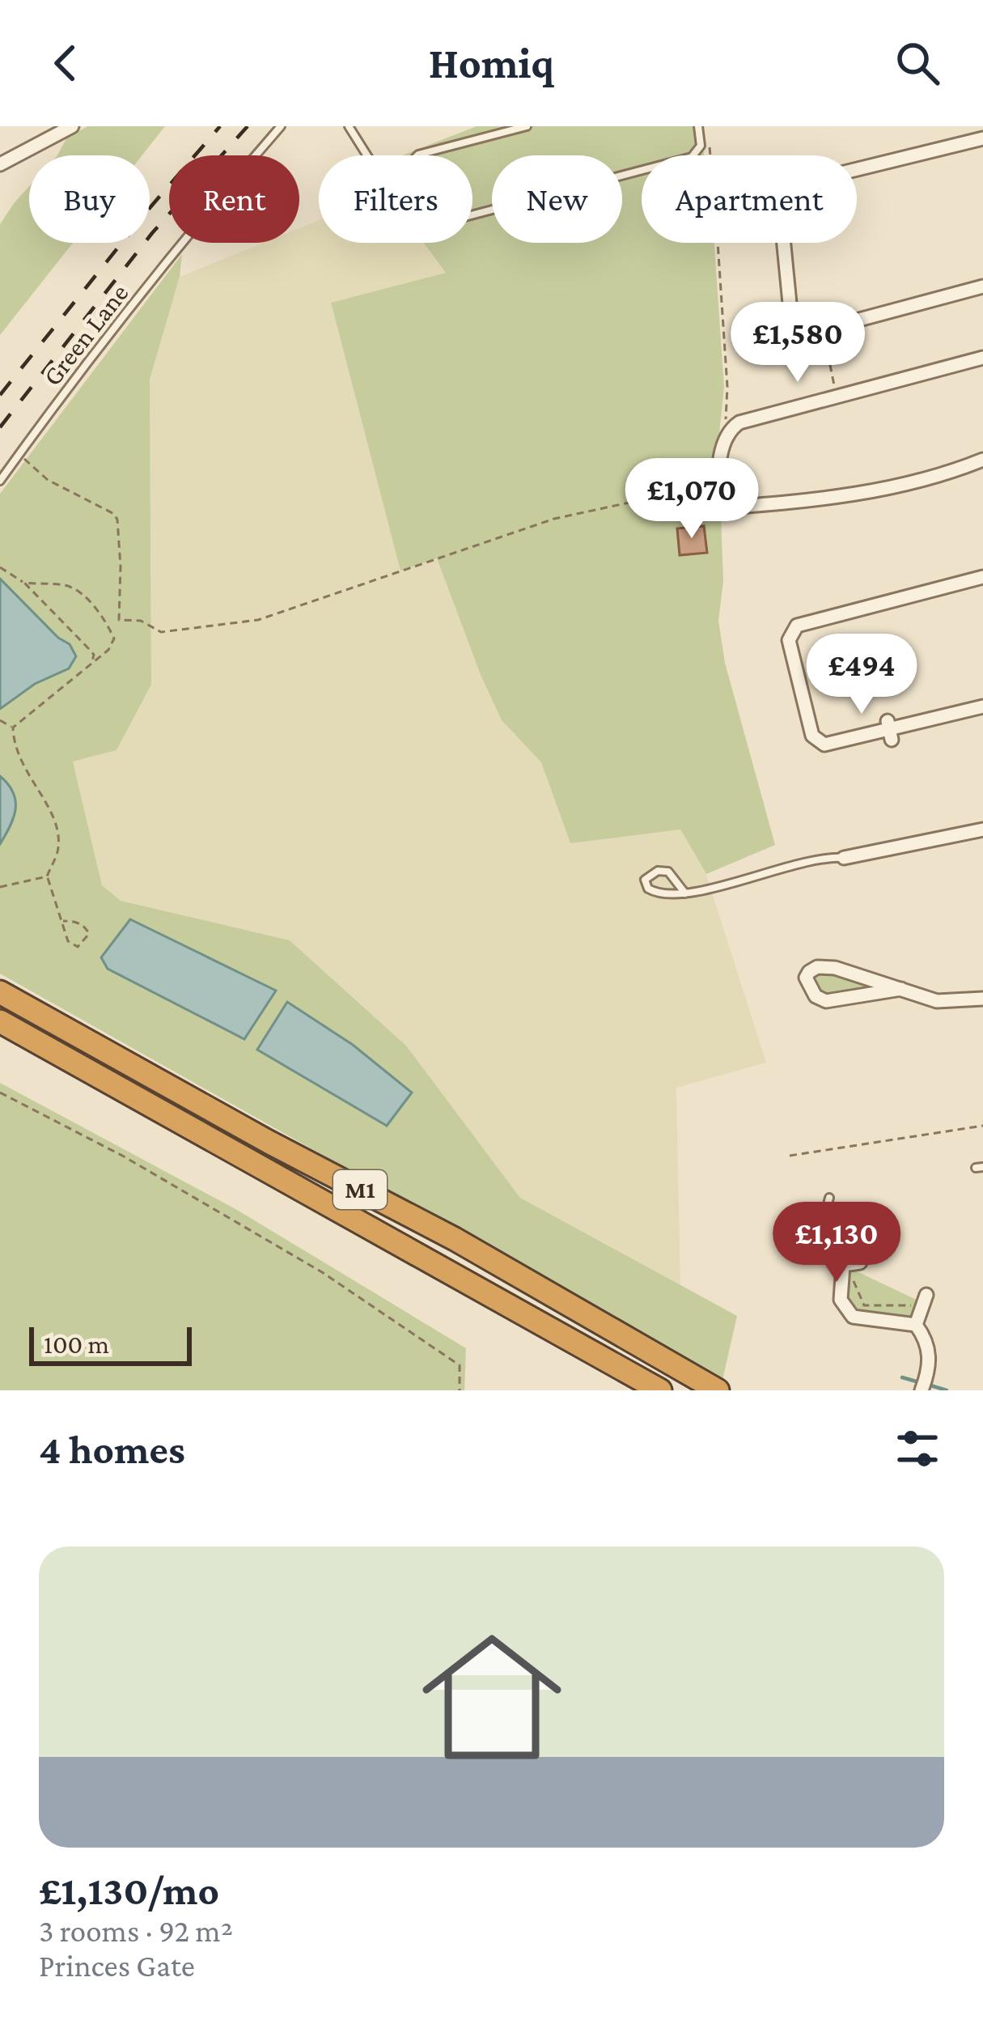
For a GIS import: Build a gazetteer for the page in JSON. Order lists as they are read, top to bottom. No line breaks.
{"streets":{"highway":["M1"],"lane":["Green Lane"]},"scale_bar":"100 m","page":{"header":"Homiq","chip":["Buy","Rent","Filters","New","Apartment"],"price":["£1,580","£1,070","£494","£1,130"],"scale":"100 m","heading":"4 homes","list":[{"name":"£1,130/mo","note":"3 rooms · 92 m² · Princes Gate"}]}}
